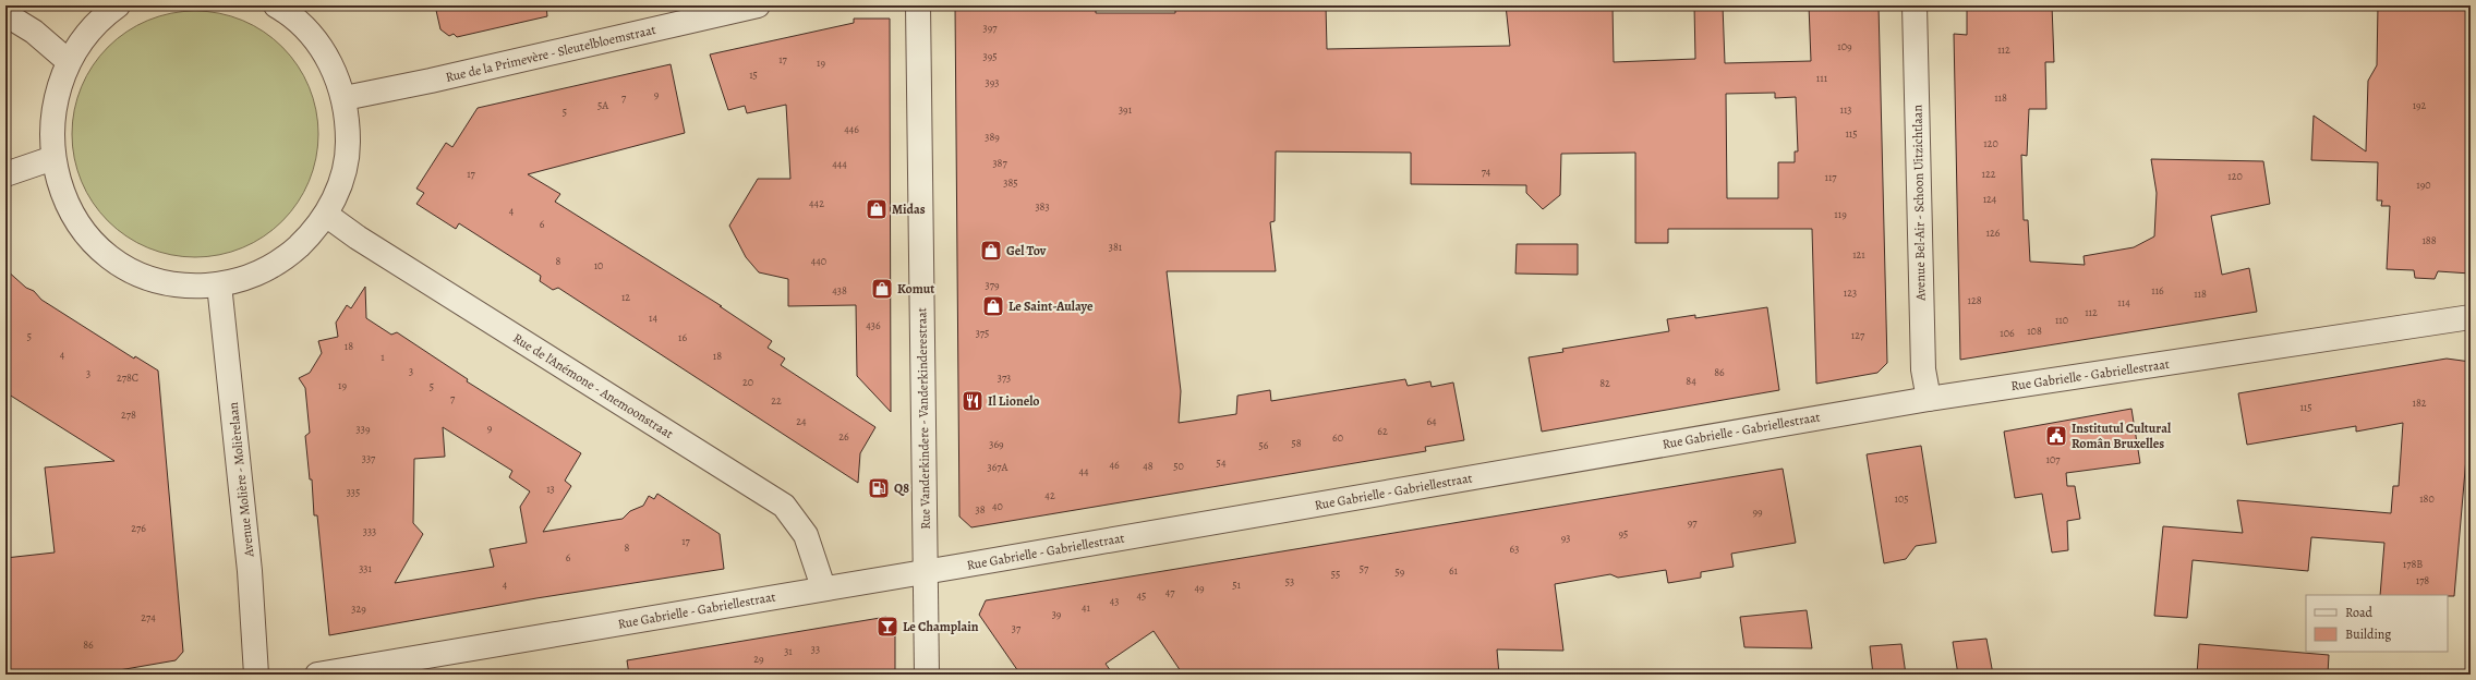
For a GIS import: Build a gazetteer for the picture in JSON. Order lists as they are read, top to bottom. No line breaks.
{"streets":{"street":["Rue de la Primevère - Sleutelbloemstraat","Avenue Bel-Air - Schoon Uitzichtlaan","Rue Gabrielle - Gabriellestraat","Rue de l'Anémone - Anemoonstraat","Rue Vanderkindere - Vanderkinderestraat","Avenue Molière - Molièrelaan"]},"crossings":[["Avenue Bel-Air - Schoon Uitzichtlaan","Rue Gabrielle - Gabriellestraat"],["Rue Gabrielle - Gabriellestraat","Rue de l'Anémone - Anemoonstraat"],["Rue Gabrielle - Gabriellestraat","Rue Vanderkindere - Vanderkinderestraat"]],"places":{"shop":["Midas","Gel Tov","Komut","Le Saint-Aulaye"],"restaurant":["Il Lionelo"],"public building":["Institutul Cultural Român Bruxelles"],"fuel station":["Q8"],"bar":["Le Champlain"]},"house_numbers":["397","109","112","395","17","19","15","111","393","9","7","118","5A","192","391","113","5","446","115","389","120","387","444","74","17","122","120","117","385","190","124","442","383","4","119","6","126","188","381","121","8","440","10","379","438","116","123","118","12","128","114","112","14","110","436","108","375","106","127","5","16","18","4","18","1","3","86","3","278C","373","84","20","82","19","5","7","22","182","115","278","24","64","9","339","62","26","60","58","369","56","337","107","54","46","48","50","367A","44","13","335","42","105","180","40","38","99","97","276","333","95","93","17","8","63","6","178B","331","57","61","59","55","178","53","4","51","49","47","45","43","41","329","39","274","37","86","33","31","29"],"legend":["Road","Building"]}
